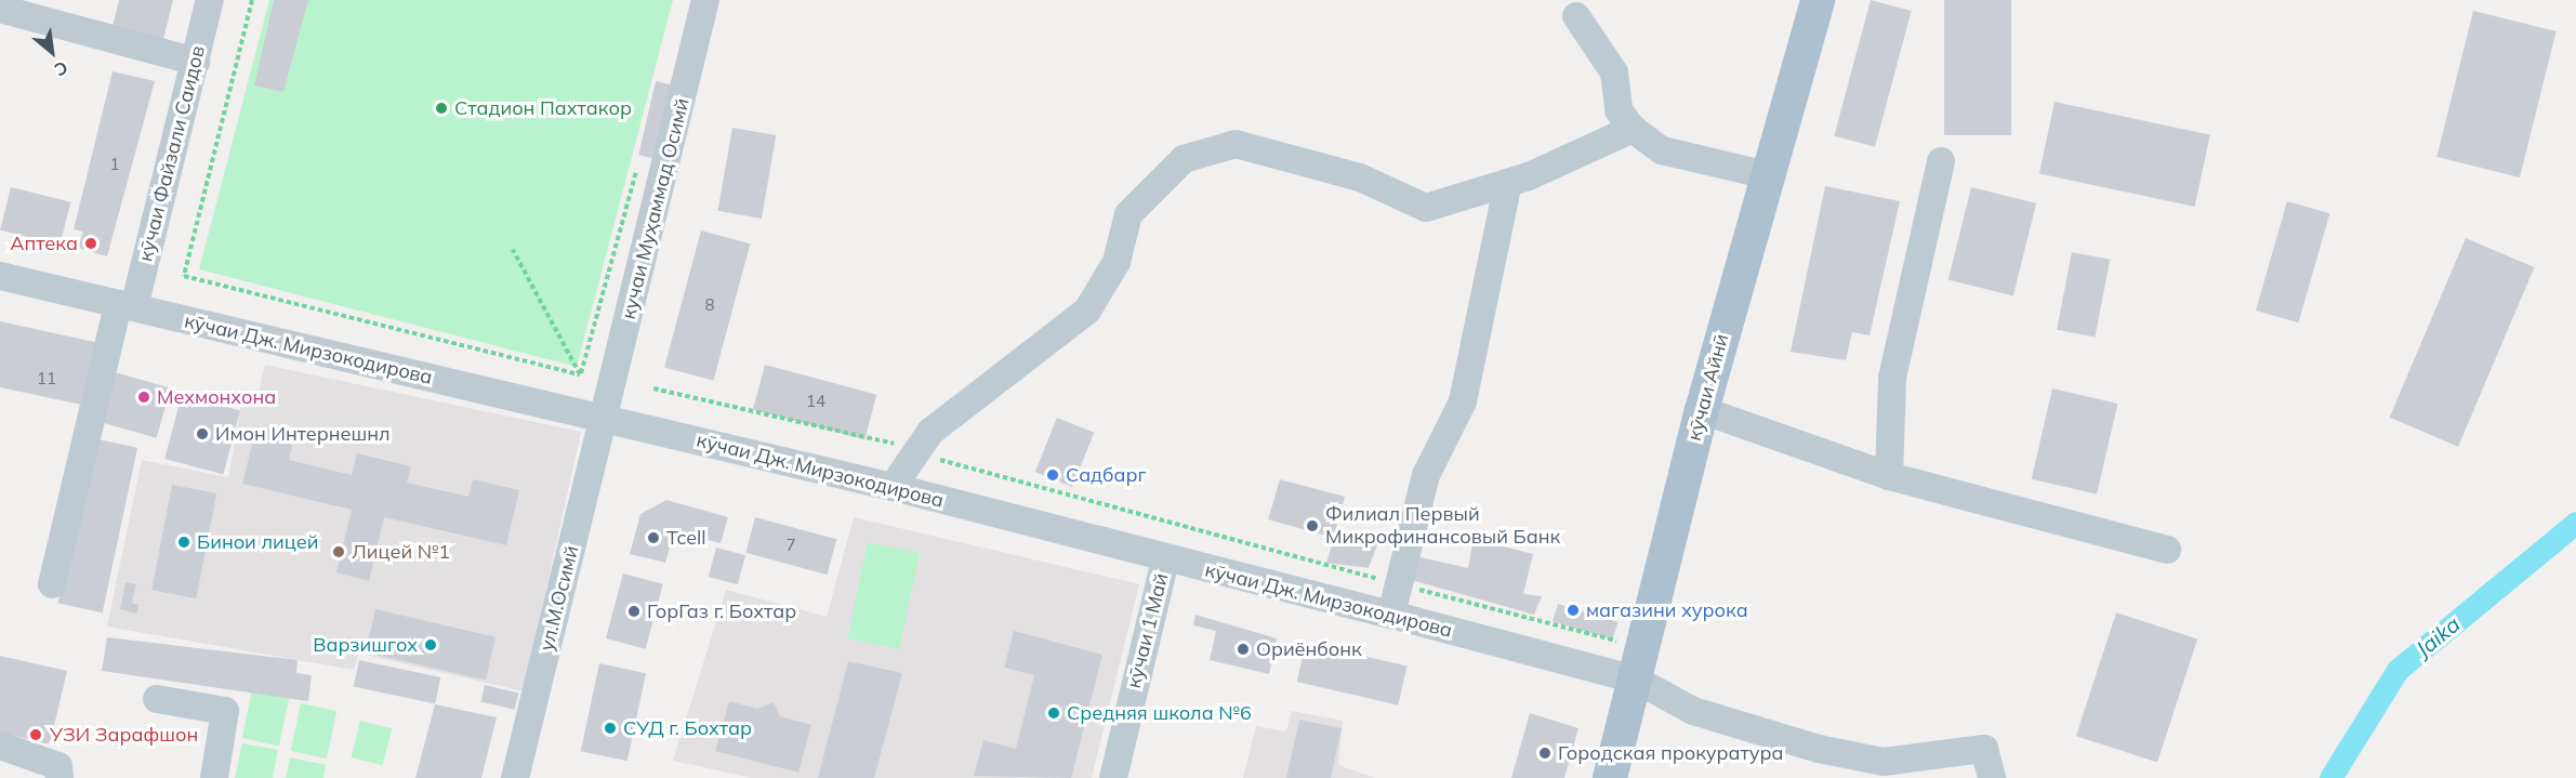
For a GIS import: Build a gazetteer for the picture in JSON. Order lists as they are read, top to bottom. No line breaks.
{"streets":{"main road":["кӯчаи Айнӣ"],"street":["кӯчаи Файзали Саидов","кучаи Муҳаммад Осимй","кӯчаи Дж. Мирзокодирова","ул.М.Осимй","кӯчаи 1 Май"]},"crossings":[["кӯчаи Файзали Саидов","кӯчаи Дж. Мирзокодирова"],["кучаи Муҳаммад Осимй","кӯчаи Дж. Мирзокодирова"],["кучаи Муҳаммад Осимй","ул.М.Осимй"],["кӯчаи Дж. Мирзокодирова","кӯчаи Айнӣ"],["кӯчаи Дж. Мирзокодирова","ул.М.Осимй"],["кӯчаи Дж. Мирзокодирова","кӯчаи 1 Май"]],"water":["Jaika"],"places":["Стадион Пахтакор","Аптека","Мехмонхона","Имон Интернешнл","Садбарг","Филиал Первый Микрофинансовый Банк","Tcell","Бинои лицей","Лицей №1","магазини хурока","ГорГаз г. Бохтар","Варзишгох","Ориёнбонк","Средняя школа №6","СУД г. Бохтар","УЗИ Зарафшон","Городская прокуратура"],"house_numbers":["1","8","11","14","7"],"north":"bottom right"}
